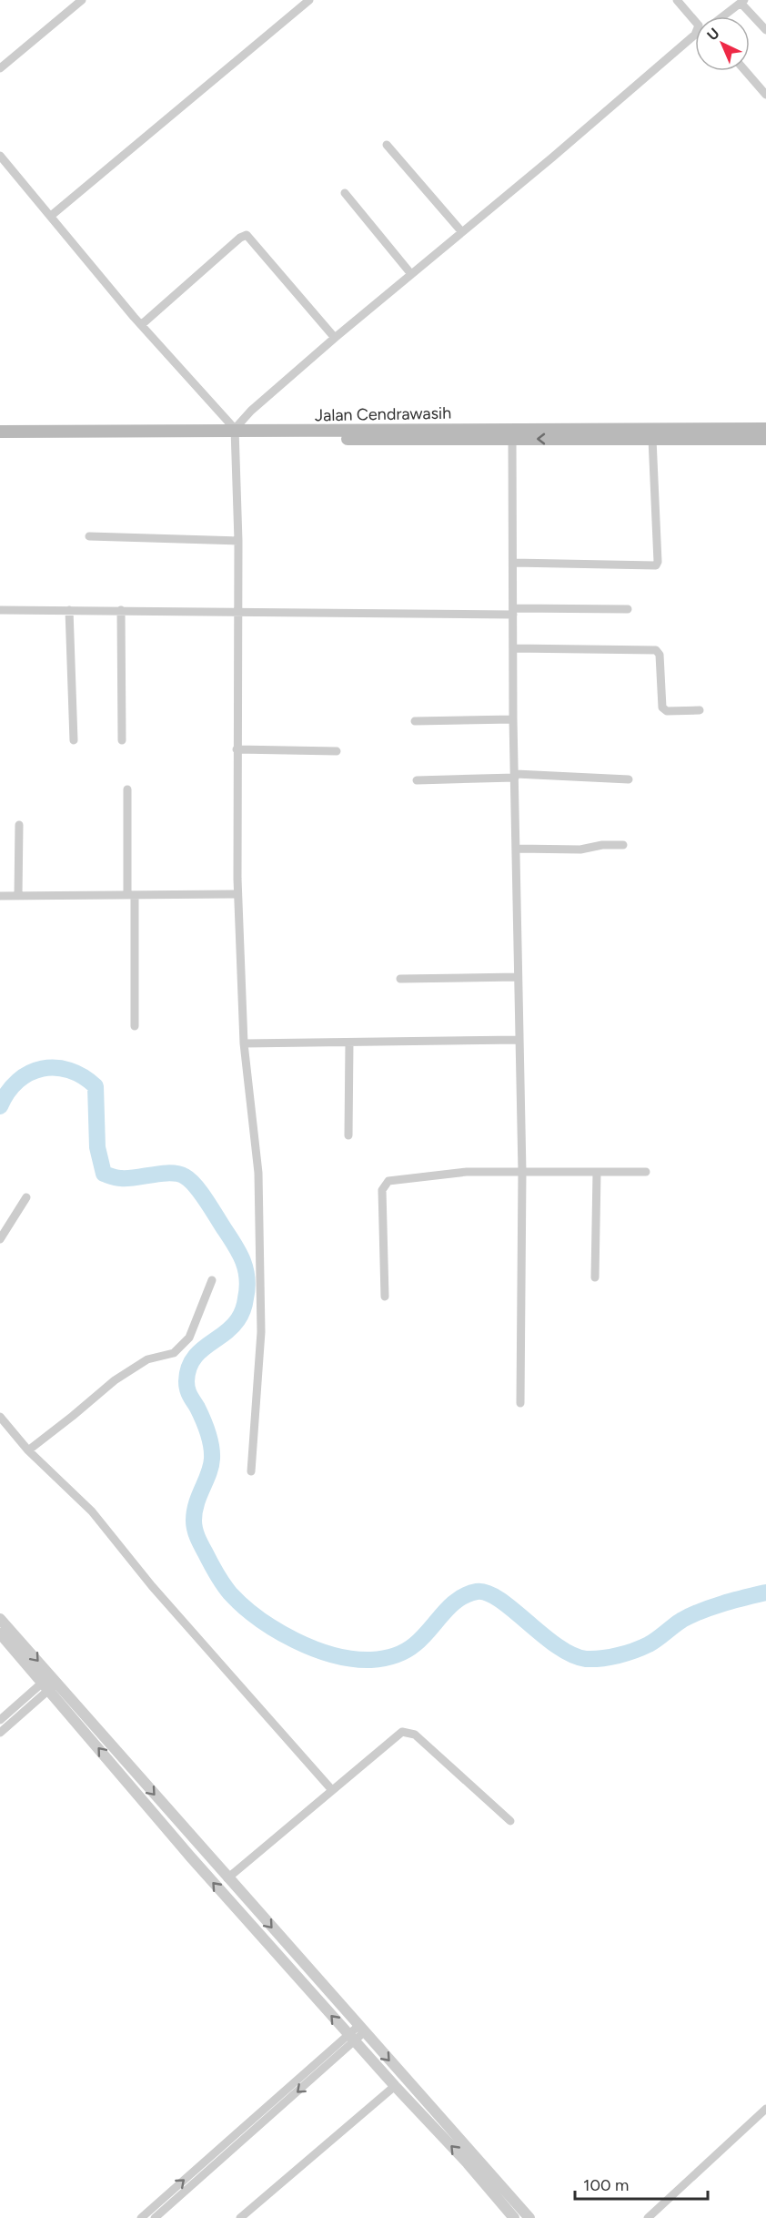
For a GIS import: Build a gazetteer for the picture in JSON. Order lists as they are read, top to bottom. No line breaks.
{"streets":{"main road":["Jalan Cendrawasih"]},"scale_bar":"100 m","north":"top left"}
